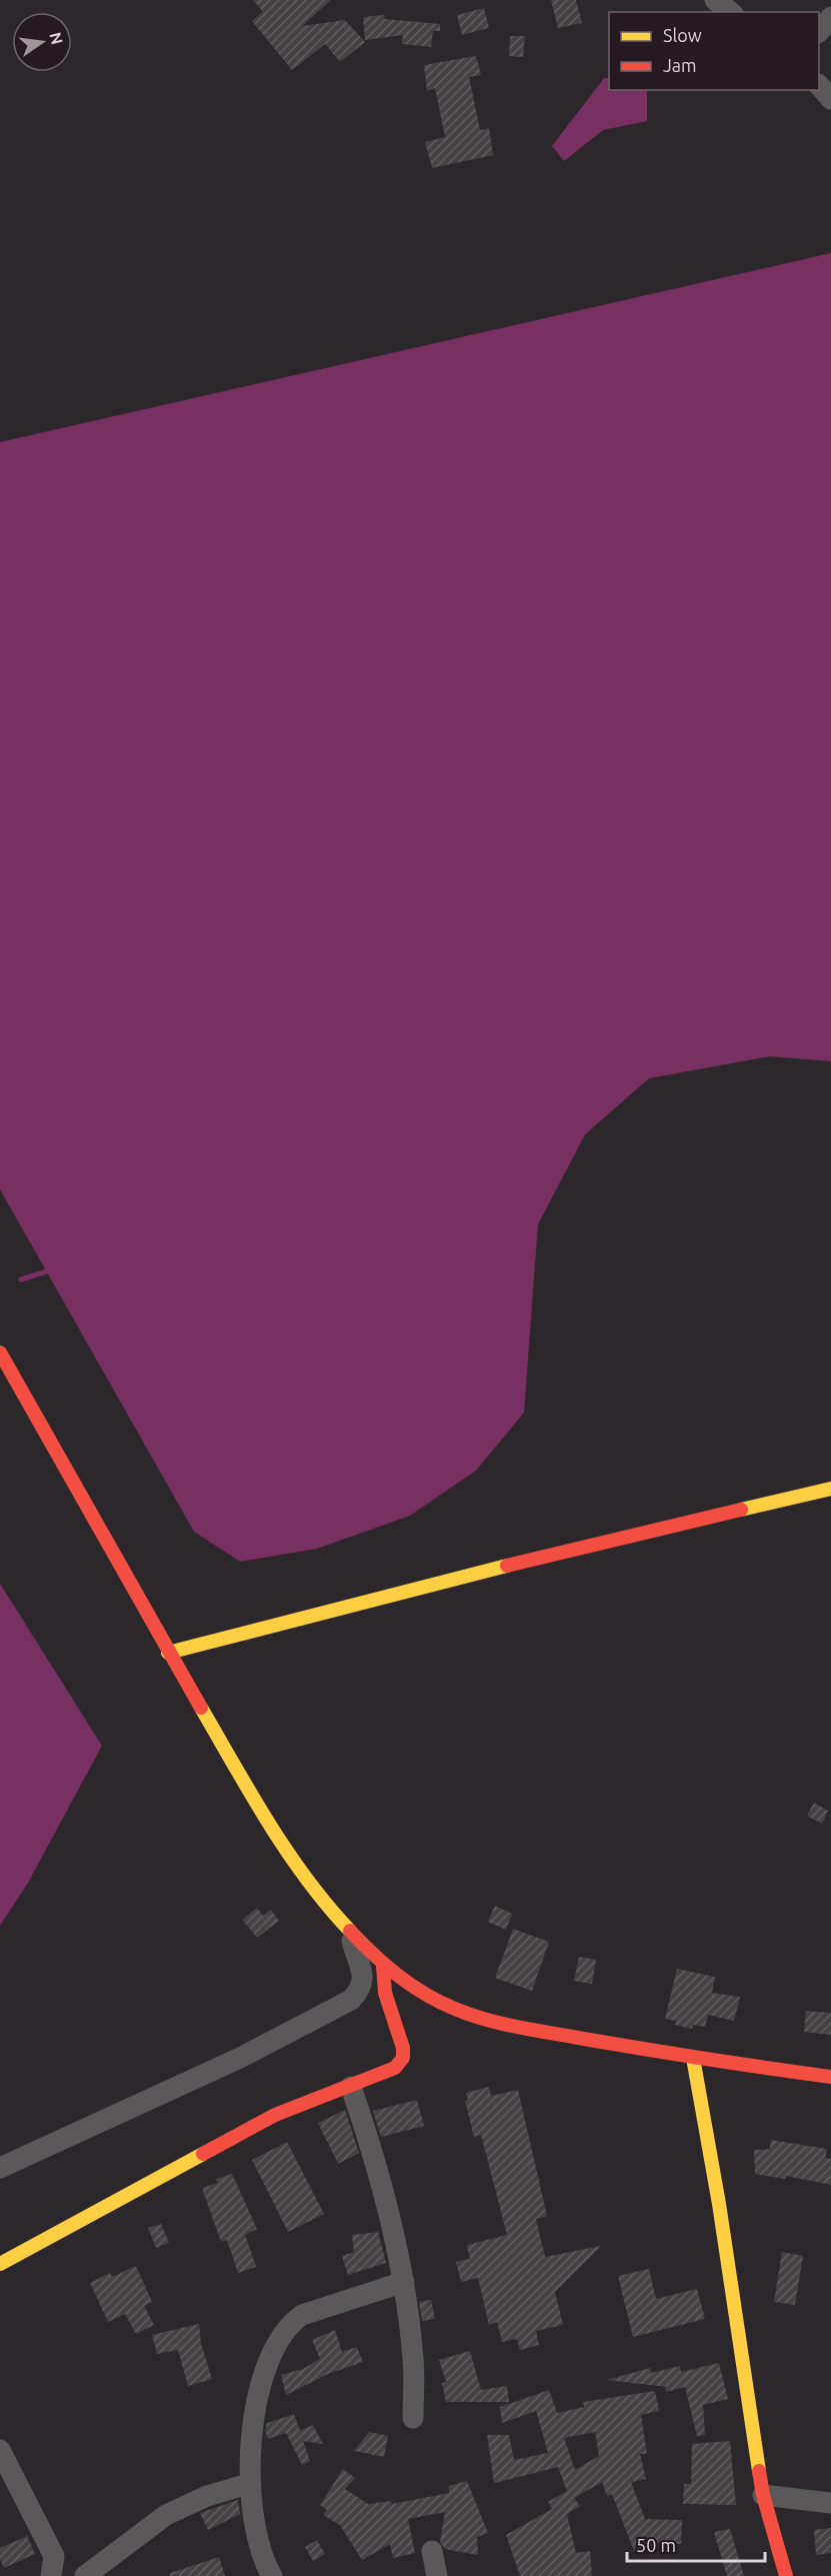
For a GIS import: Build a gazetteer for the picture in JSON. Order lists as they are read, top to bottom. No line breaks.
{"legend":["Slow","Jam"],"scale_bar":"50 m","north":"right"}
